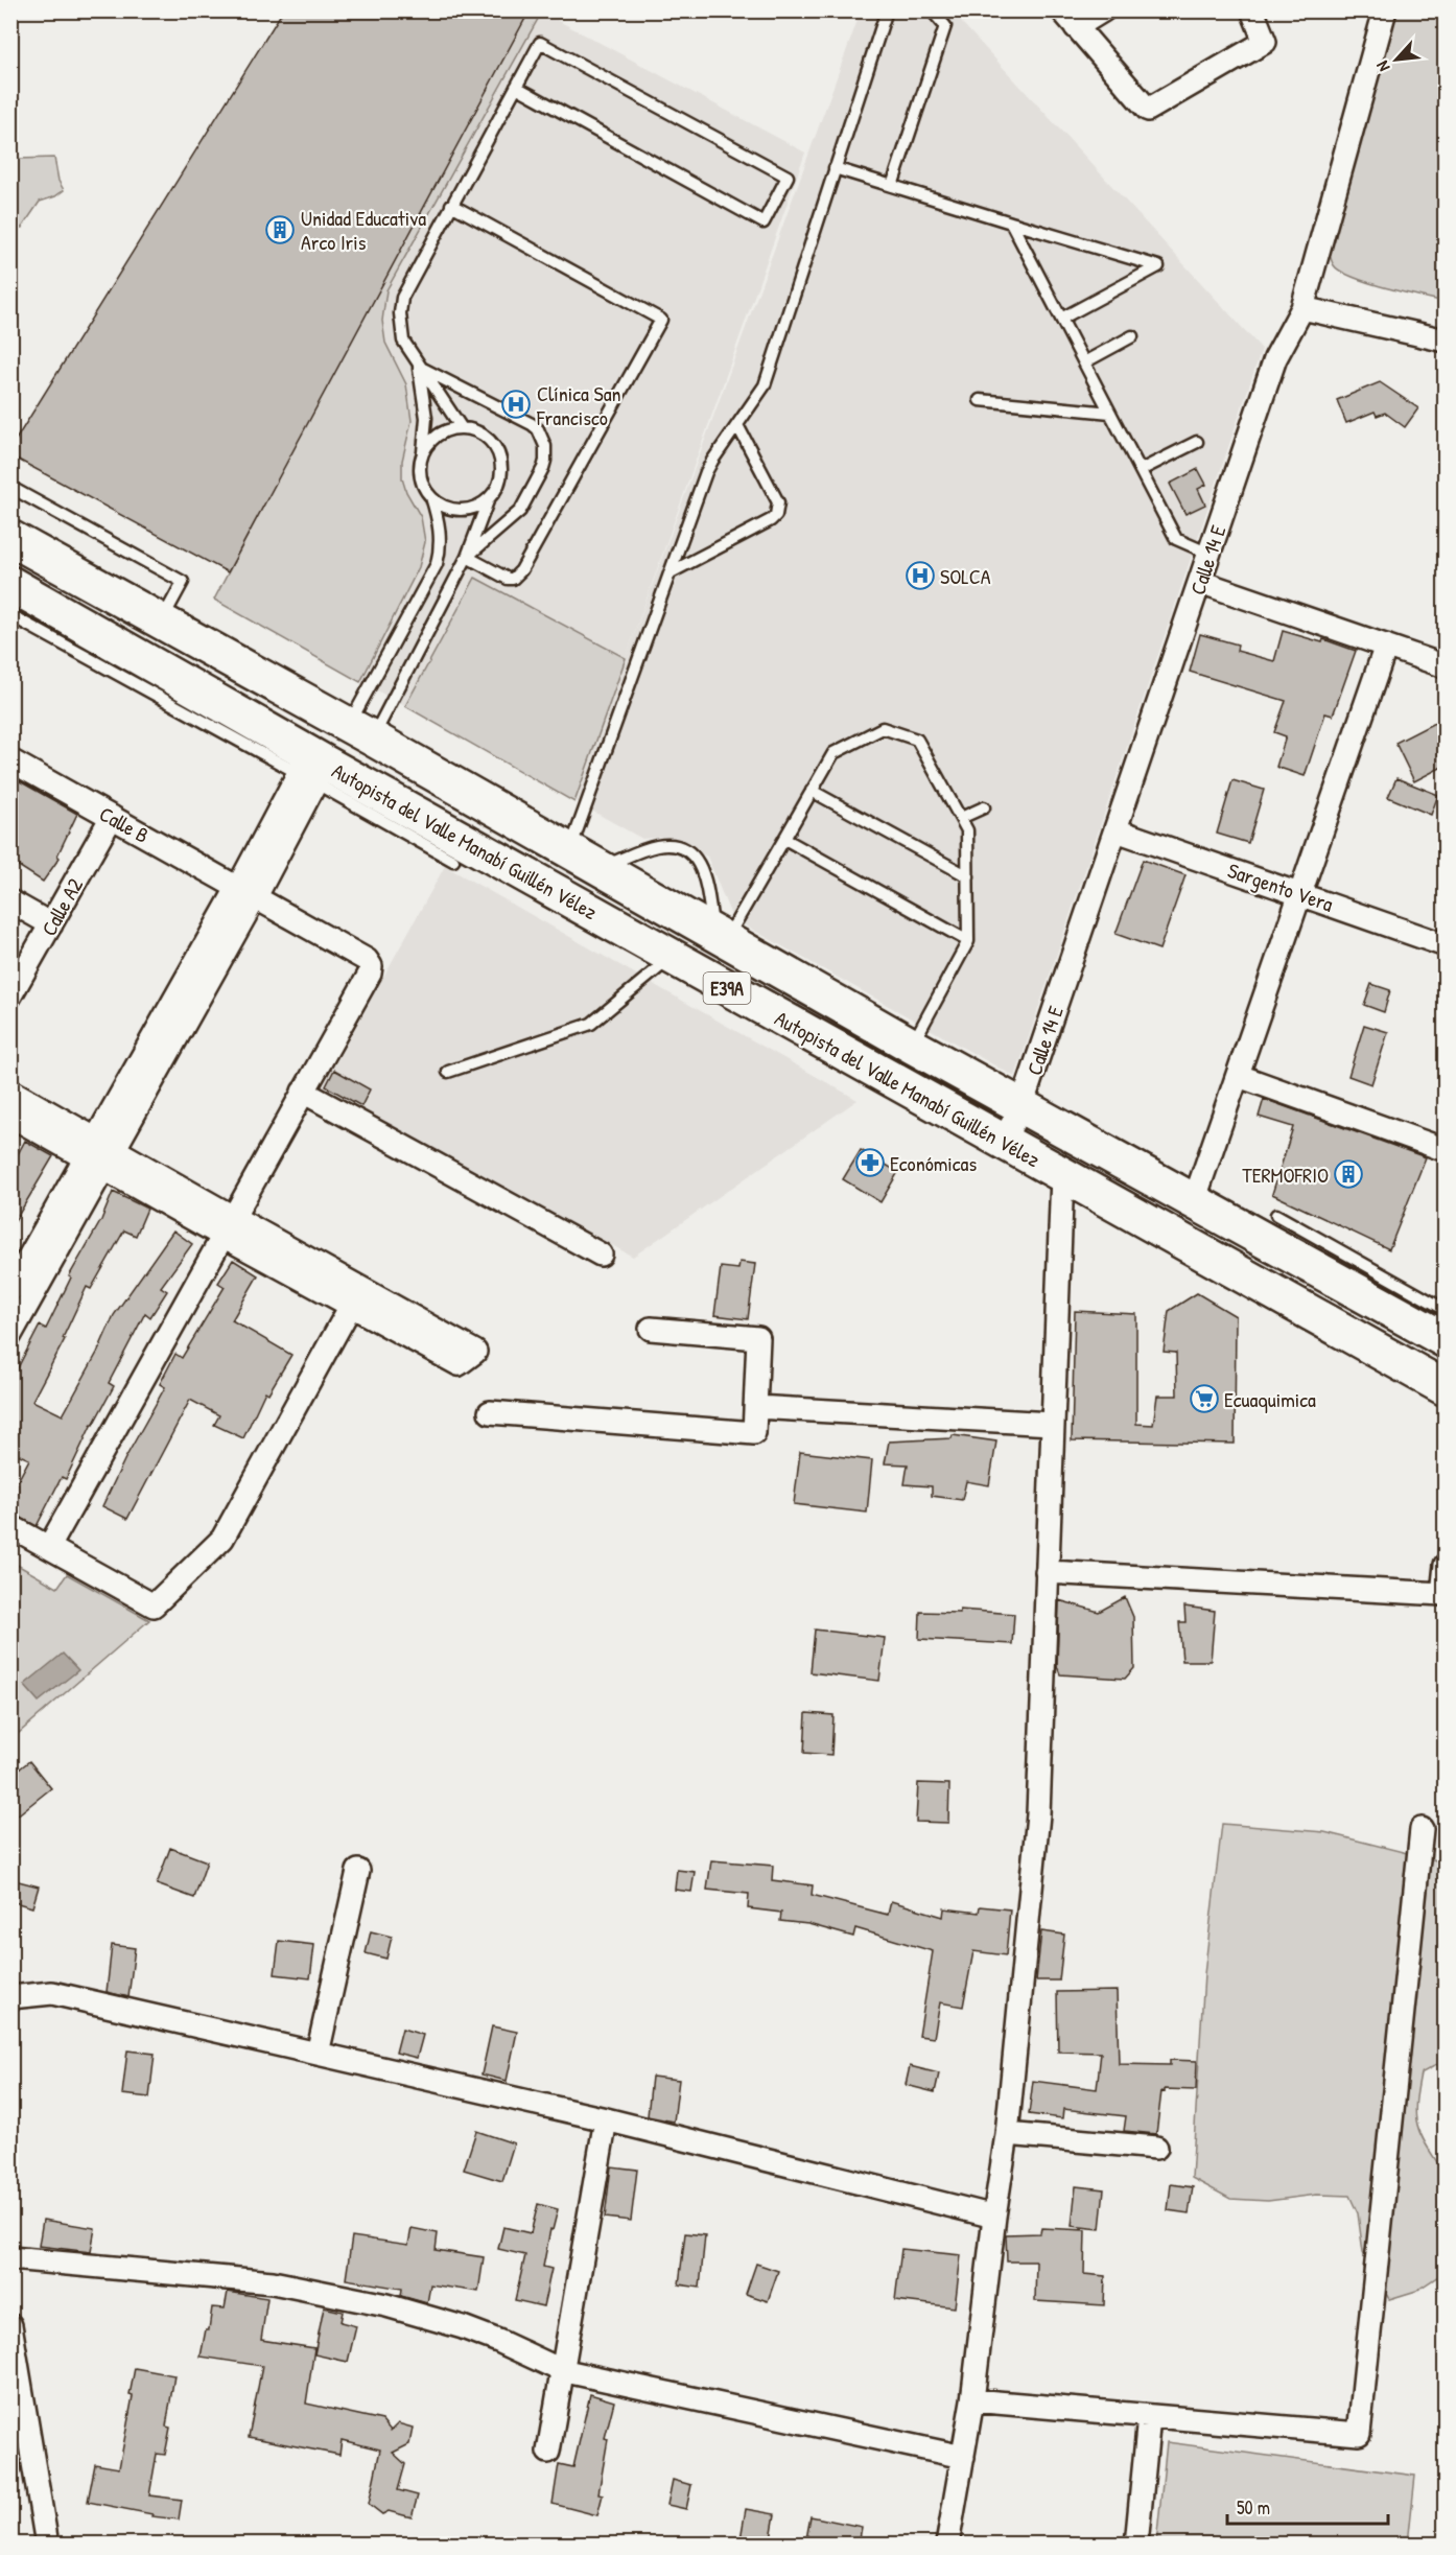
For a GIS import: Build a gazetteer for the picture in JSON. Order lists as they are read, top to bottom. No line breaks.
{"streets":{"main road":["Autopista del Valle Manabí Guillén Vélez","E39A"],"street":["Calle 14 E","Calle B","Sargento Vera","Calle A2"]},"crossings":[["Calle 14 E","Autopista del Valle Manabí Guillén Vélez"],["Calle 14 E","Sargento Vera"],["Calle B","Calle A2"]],"places":{"building":["Unidad Educativa Arco Iris","TERMOFRIO"],"hospital":["Clínica San Francisco","SOLCA"],"pharmacy":["Económicas"],"supermarket":["Ecuaquimica"]},"scale_bar":"50 m","north":"bottom left"}
